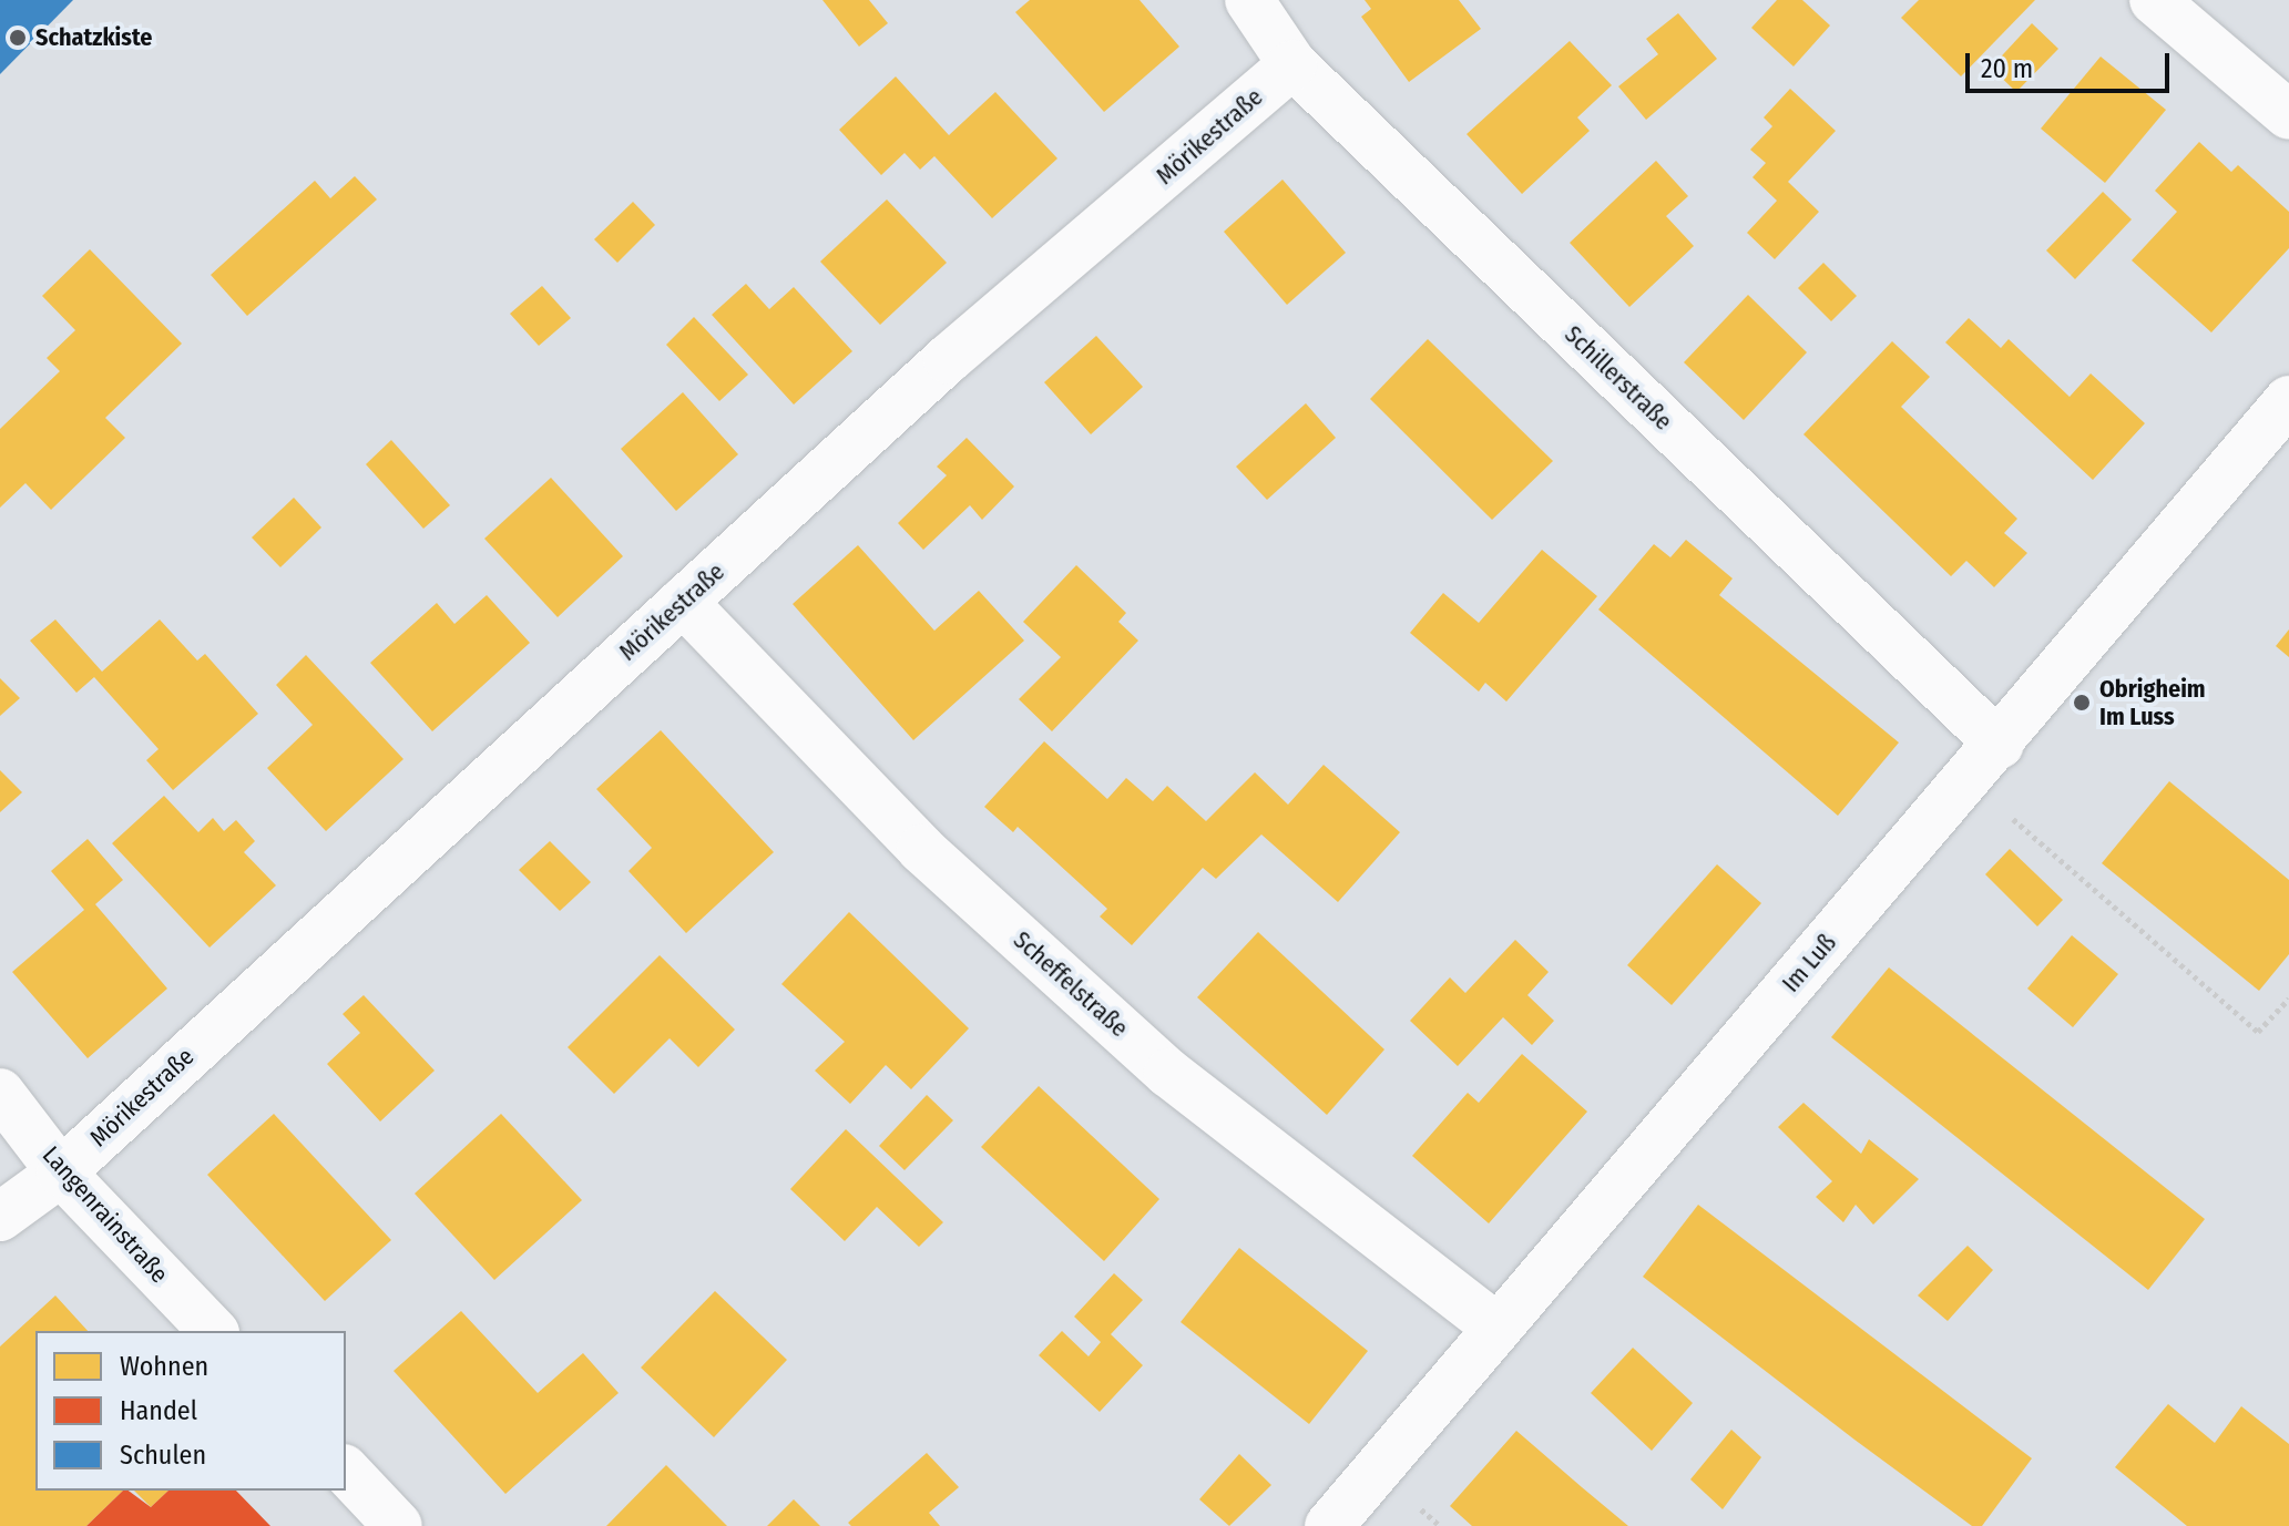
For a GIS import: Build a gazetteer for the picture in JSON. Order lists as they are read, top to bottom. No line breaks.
{"streets":{"street":["Mörikestraße","Schillerstraße","Im Luß","Scheffelstraße","Langenrainstraße"]},"crossings":[["Mörikestraße","Schillerstraße"],["Mörikestraße","Scheffelstraße"],["Mörikestraße","Langenrainstraße"],["Schillerstraße","Im Luß"],["Im Luß","Scheffelstraße"]],"places":["Schatzkiste","Obrigheim Im Luss"],"legend":["Wohnen","Handel","Schulen"],"scale_bar":"20 m"}
